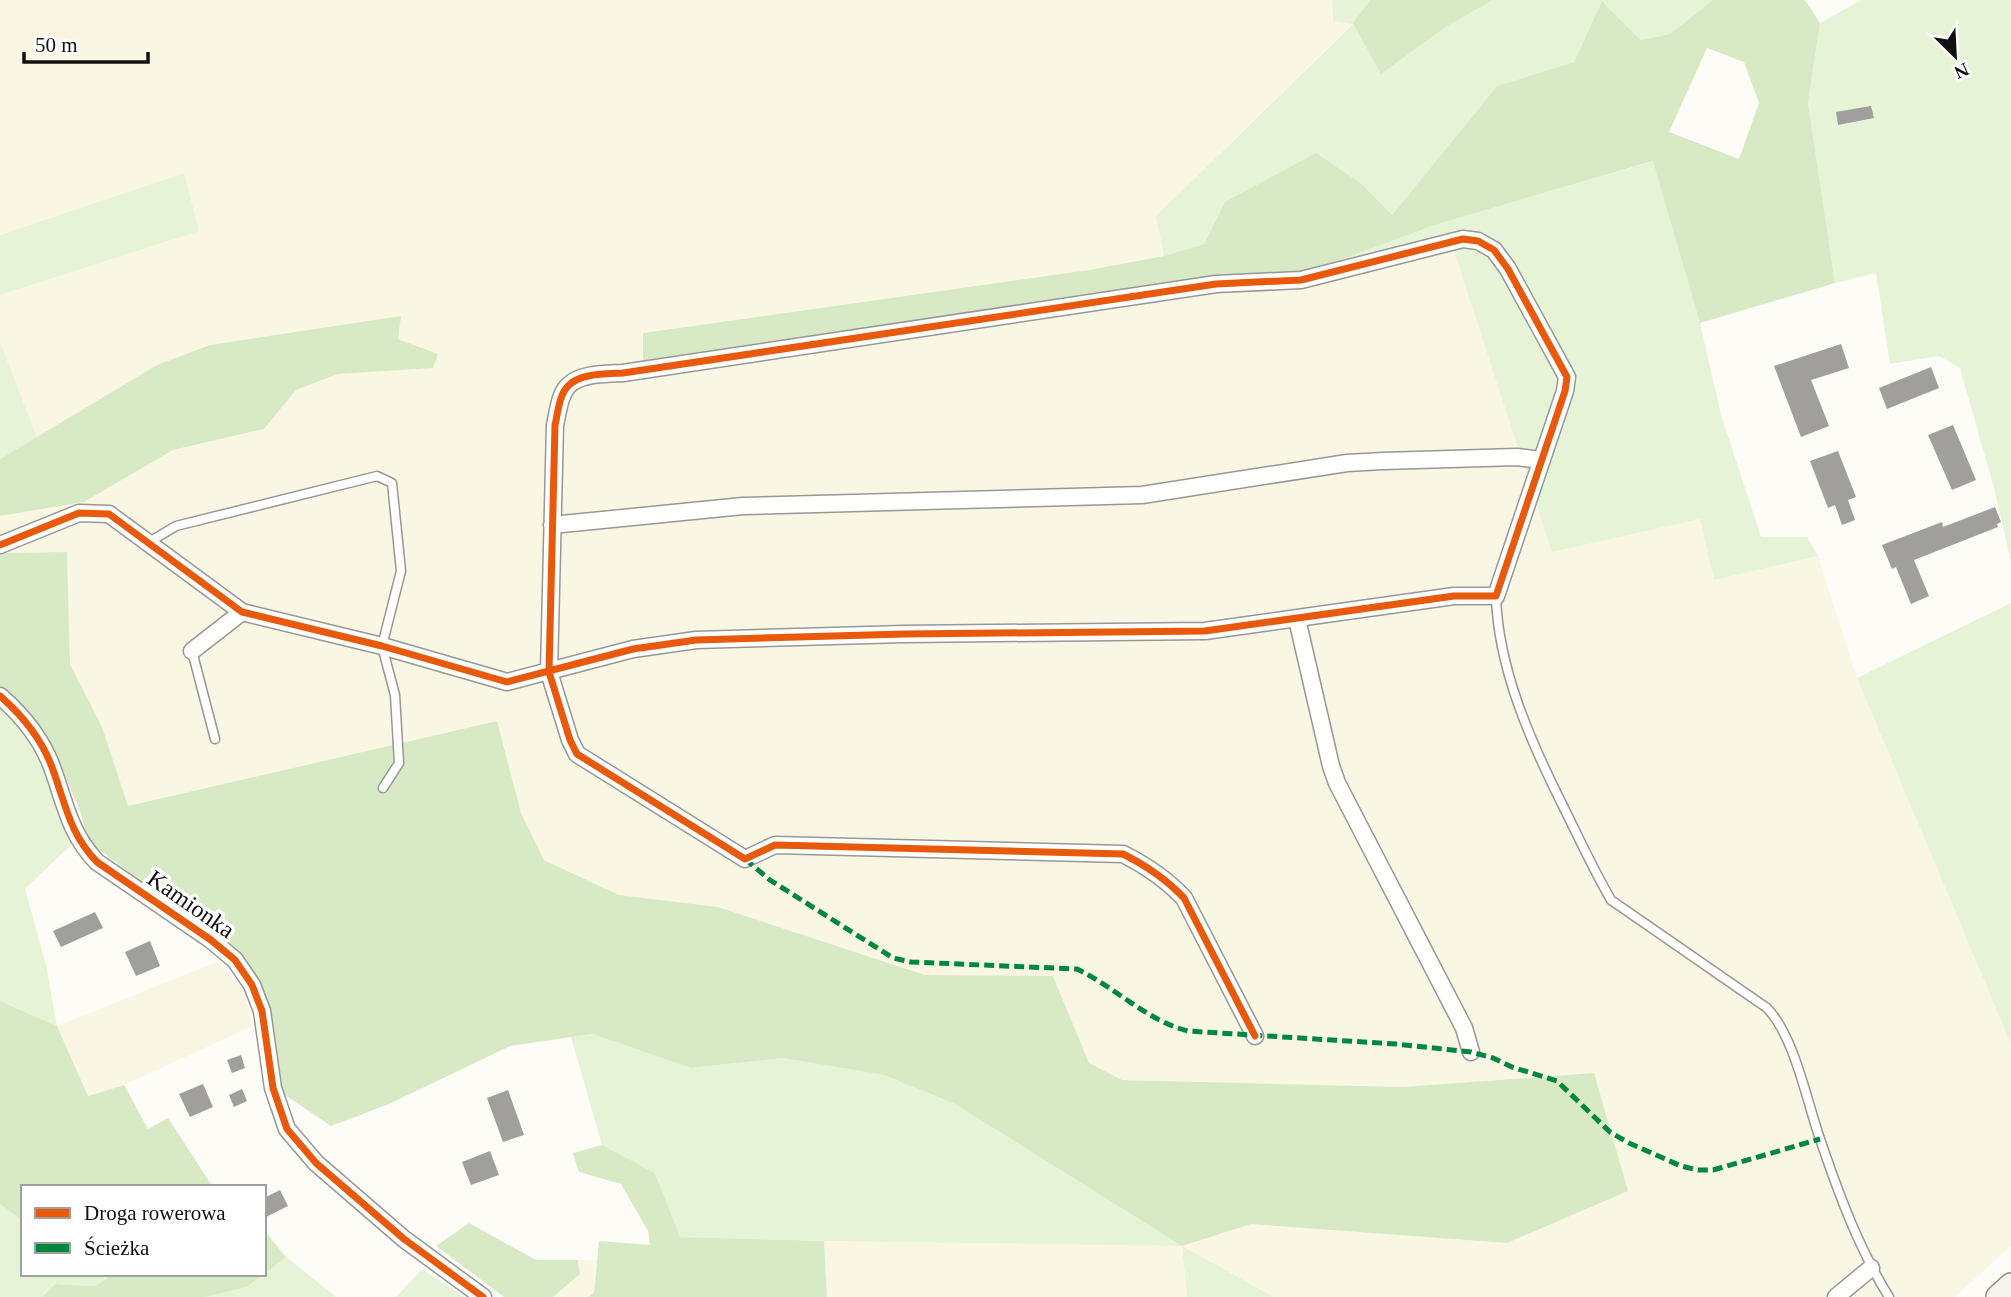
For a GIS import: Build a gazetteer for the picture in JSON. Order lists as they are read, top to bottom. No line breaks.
{"streets":{"street":["Kamionka"]},"legend":["Droga rowerowa","Ścieżka"],"scale_bar":"50 m","north":"bottom right"}
